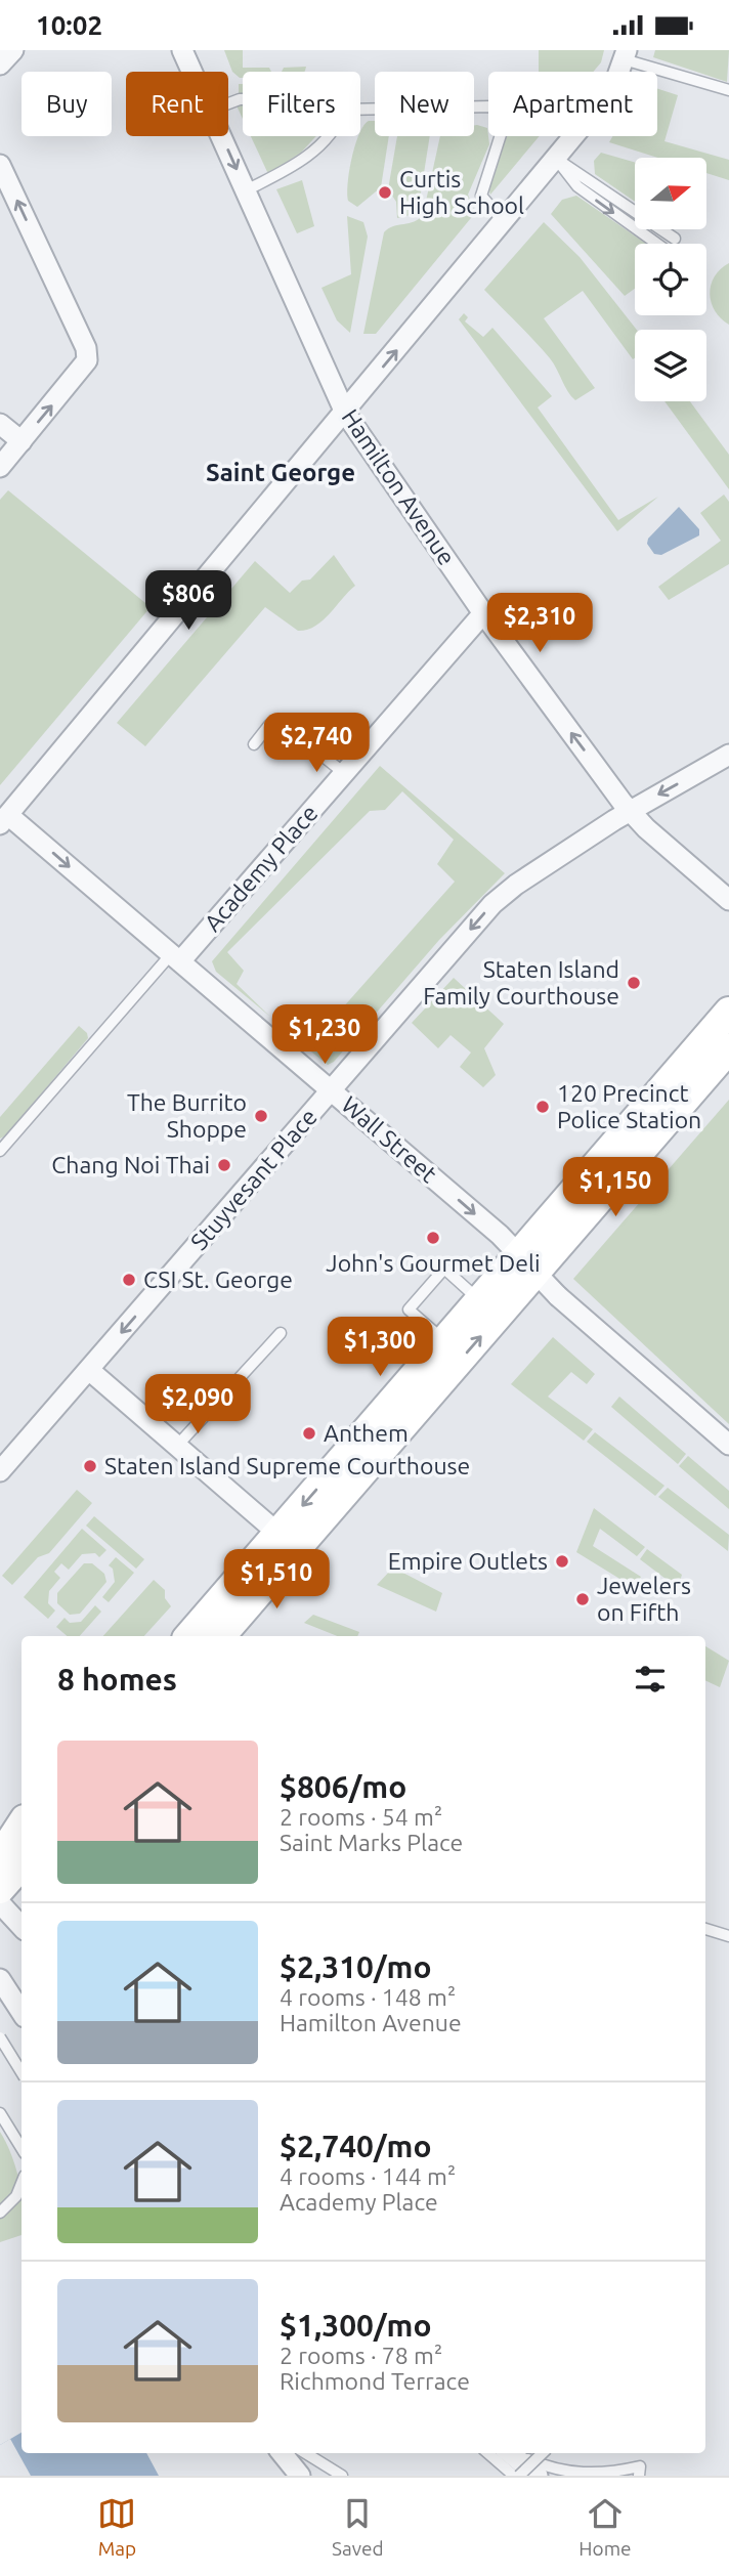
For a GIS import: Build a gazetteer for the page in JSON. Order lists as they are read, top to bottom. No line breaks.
{"streets":{"street":["Hamilton Avenue","Academy Place","Wall Street","Stuyvesant Place"]},"crossings":[["Hamilton Avenue","Academy Place"],["Hamilton Avenue","Stuyvesant Place"],["Academy Place","Wall Street"],["Wall Street","Stuyvesant Place"]],"one_way":["Wall Street","Stuyvesant Place"],"districts":["Saint George"],"places":["Curtis High School","Staten Island Family Courthouse","120 Precinct Police Station","The Burrito Shoppe","Chang Noi Thai","John's Gourmet Deli","CSI St. George","Anthem","Staten Island Supreme Courthouse","Empire Outlets","Jewelers on Fifth"],"north":"right","page":{"status":"10:02","chip":["Buy","Rent","Filters","New","Apartment"],"price":["$806","$2,310","$2,740","$1,230","$1,150","$1,300","$2,090","$1,510"],"heading":"8 homes","list":[{"name":"$806/mo","note":"2 rooms · 54 m² · Saint Marks Place"},{"name":"$2,310/mo","note":"4 rooms · 148 m² · Hamilton Avenue"},{"name":"$2,740/mo","note":"4 rooms · 144 m² · Academy Place"},{"name":"$1,300/mo","note":"2 rooms · 78 m² · Richmond Terrace"}],"tabs":["Map","Saved","Home"]}}
